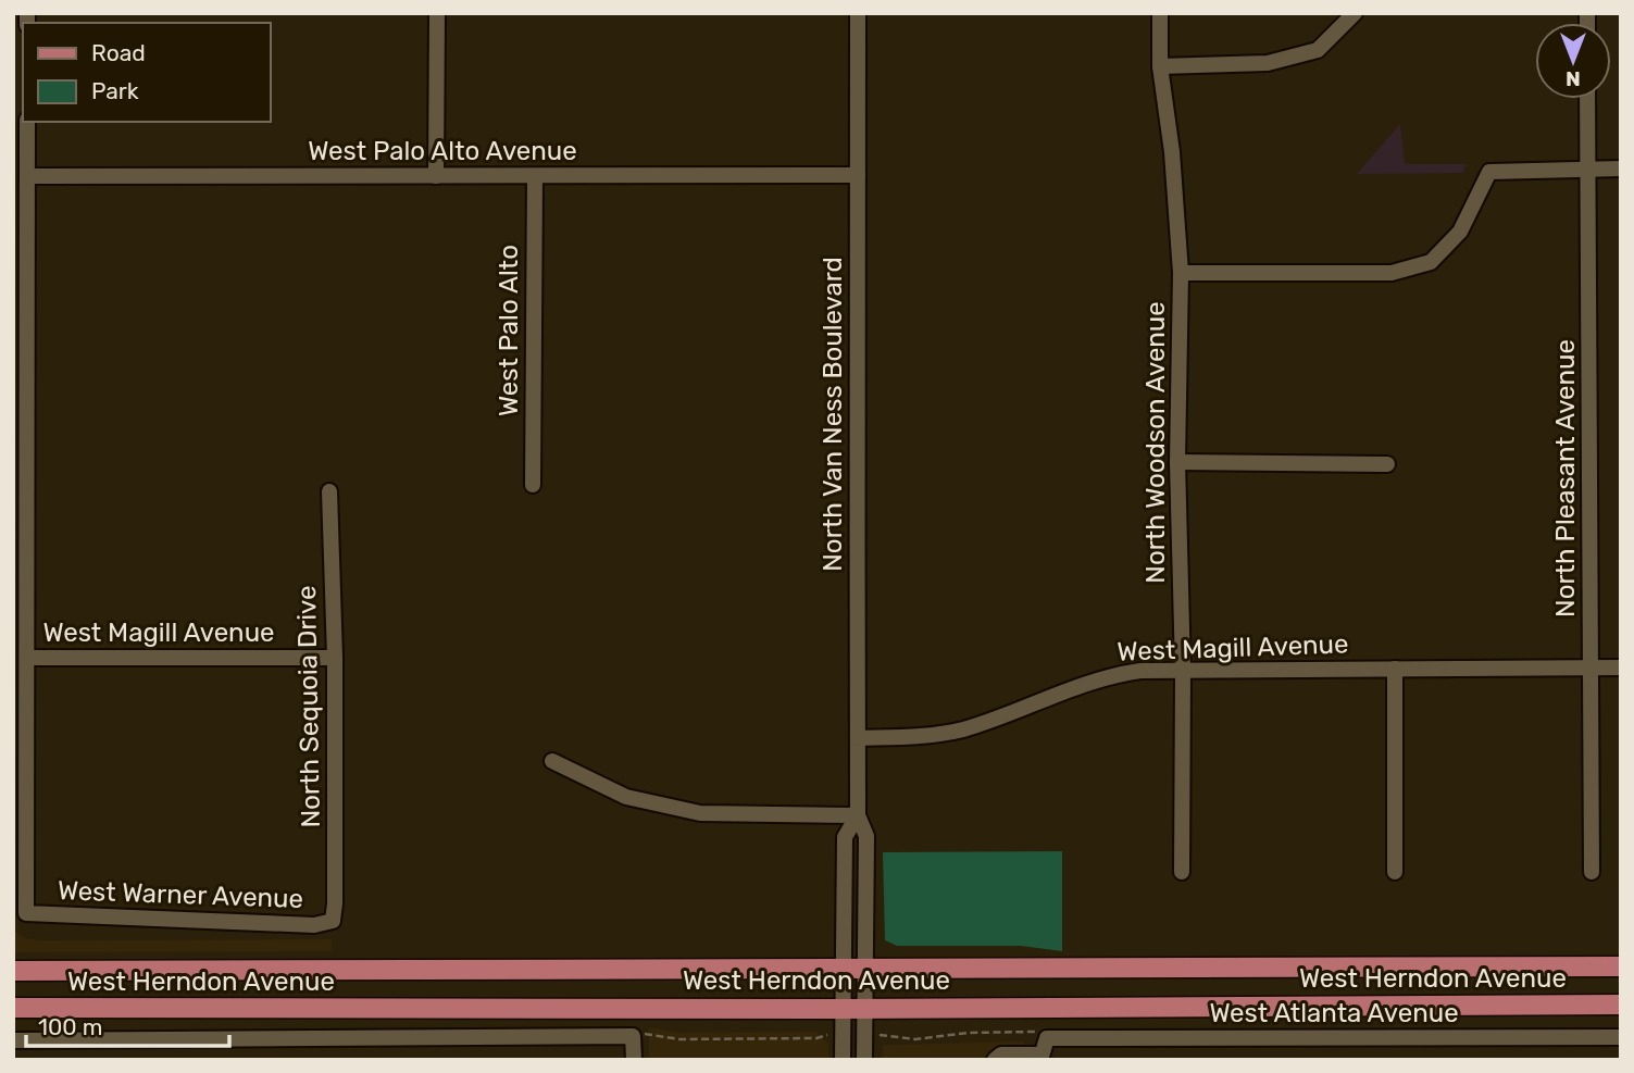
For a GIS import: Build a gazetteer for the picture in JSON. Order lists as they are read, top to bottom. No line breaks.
{"streets":{"main road":["West Herndon Avenue"],"street":["West Palo Alto Avenue","West Palo Alto","North Van Ness Boulevard","North Woodson Avenue","North Pleasant Avenue","West Magill Avenue","North Sequoia Drive","West Warner Avenue","West Atlanta Avenue"]},"crossings":[["West Palo Alto Avenue","West Palo Alto"],["West Palo Alto Avenue","North Van Ness Boulevard"],["North Van Ness Boulevard","West Magill Avenue"],["North Van Ness Boulevard","West Herndon Avenue"],["North Woodson Avenue","West Magill Avenue"],["North Pleasant Avenue","West Magill Avenue"],["West Magill Avenue","North Sequoia Drive"],["North Sequoia Drive","West Warner Avenue"]],"legend":["Road","Park"],"scale_bar":"100 m","north":"bottom"}
